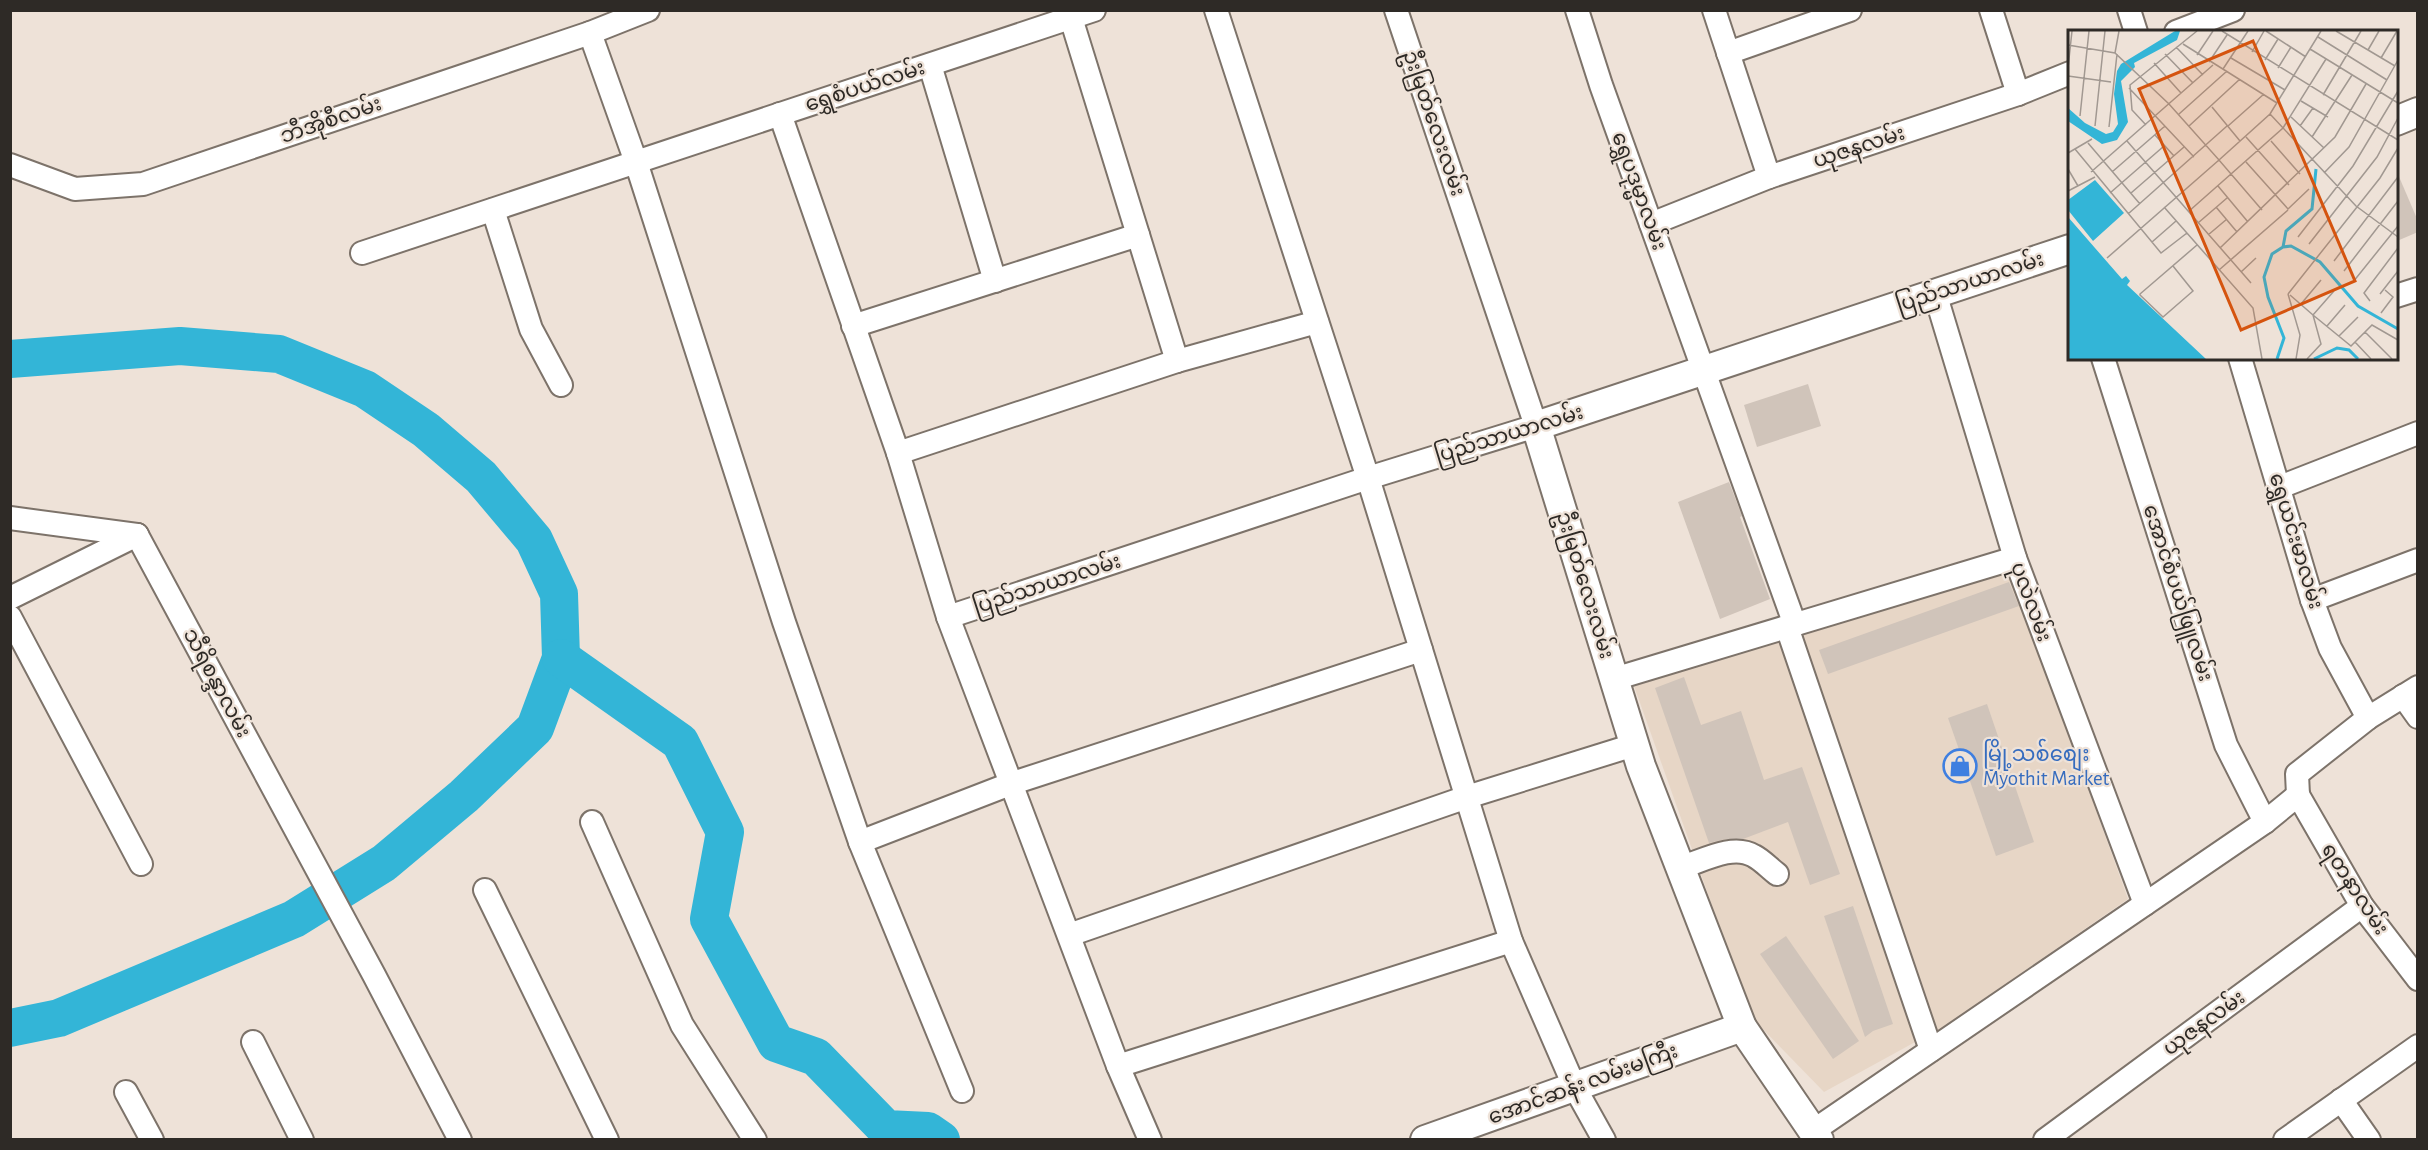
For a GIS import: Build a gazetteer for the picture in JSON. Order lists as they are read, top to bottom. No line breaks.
{"streets":{"main road":["ဦးမြတ်လေးလမ်း","ပြည်သာယာလမ်း","အောင်ဆန်း လမ်းမကြီး"],"street":["ရွှေစံပယ်လမ်း","ဘီအိုစီလမ်း","ယုဇနလမ်း","ရွှေပဒုမ္မာလမ်း","ရွှေယင်းမာလမ်း","အောင်စံပယ်ဖြူလမ်း","ပုလဲလမ်း","သီရိစန္ဒာလမ်း","ရတနာလမ်း"]},"crossings":[["ဦးမြတ်လေးလမ်း","ပြည်သာယာလမ်း"],["ဦးမြတ်လေးလမ်း","အောင်ဆန်း လမ်းမကြီး"],["ယုဇနလမ်း","ရွှေပဒုမ္မာလမ်း"],["ယုဇနလမ်း","ရတနာလမ်း"],["ရွှေပဒုမ္မာလမ်း","ပြည်သာယာလမ်း"],["ပြည်သာယာလမ်း","ပုလဲလမ်း"]],"places":{"shop":["မြို့သစ်စျေး Myothit Market"]}}
